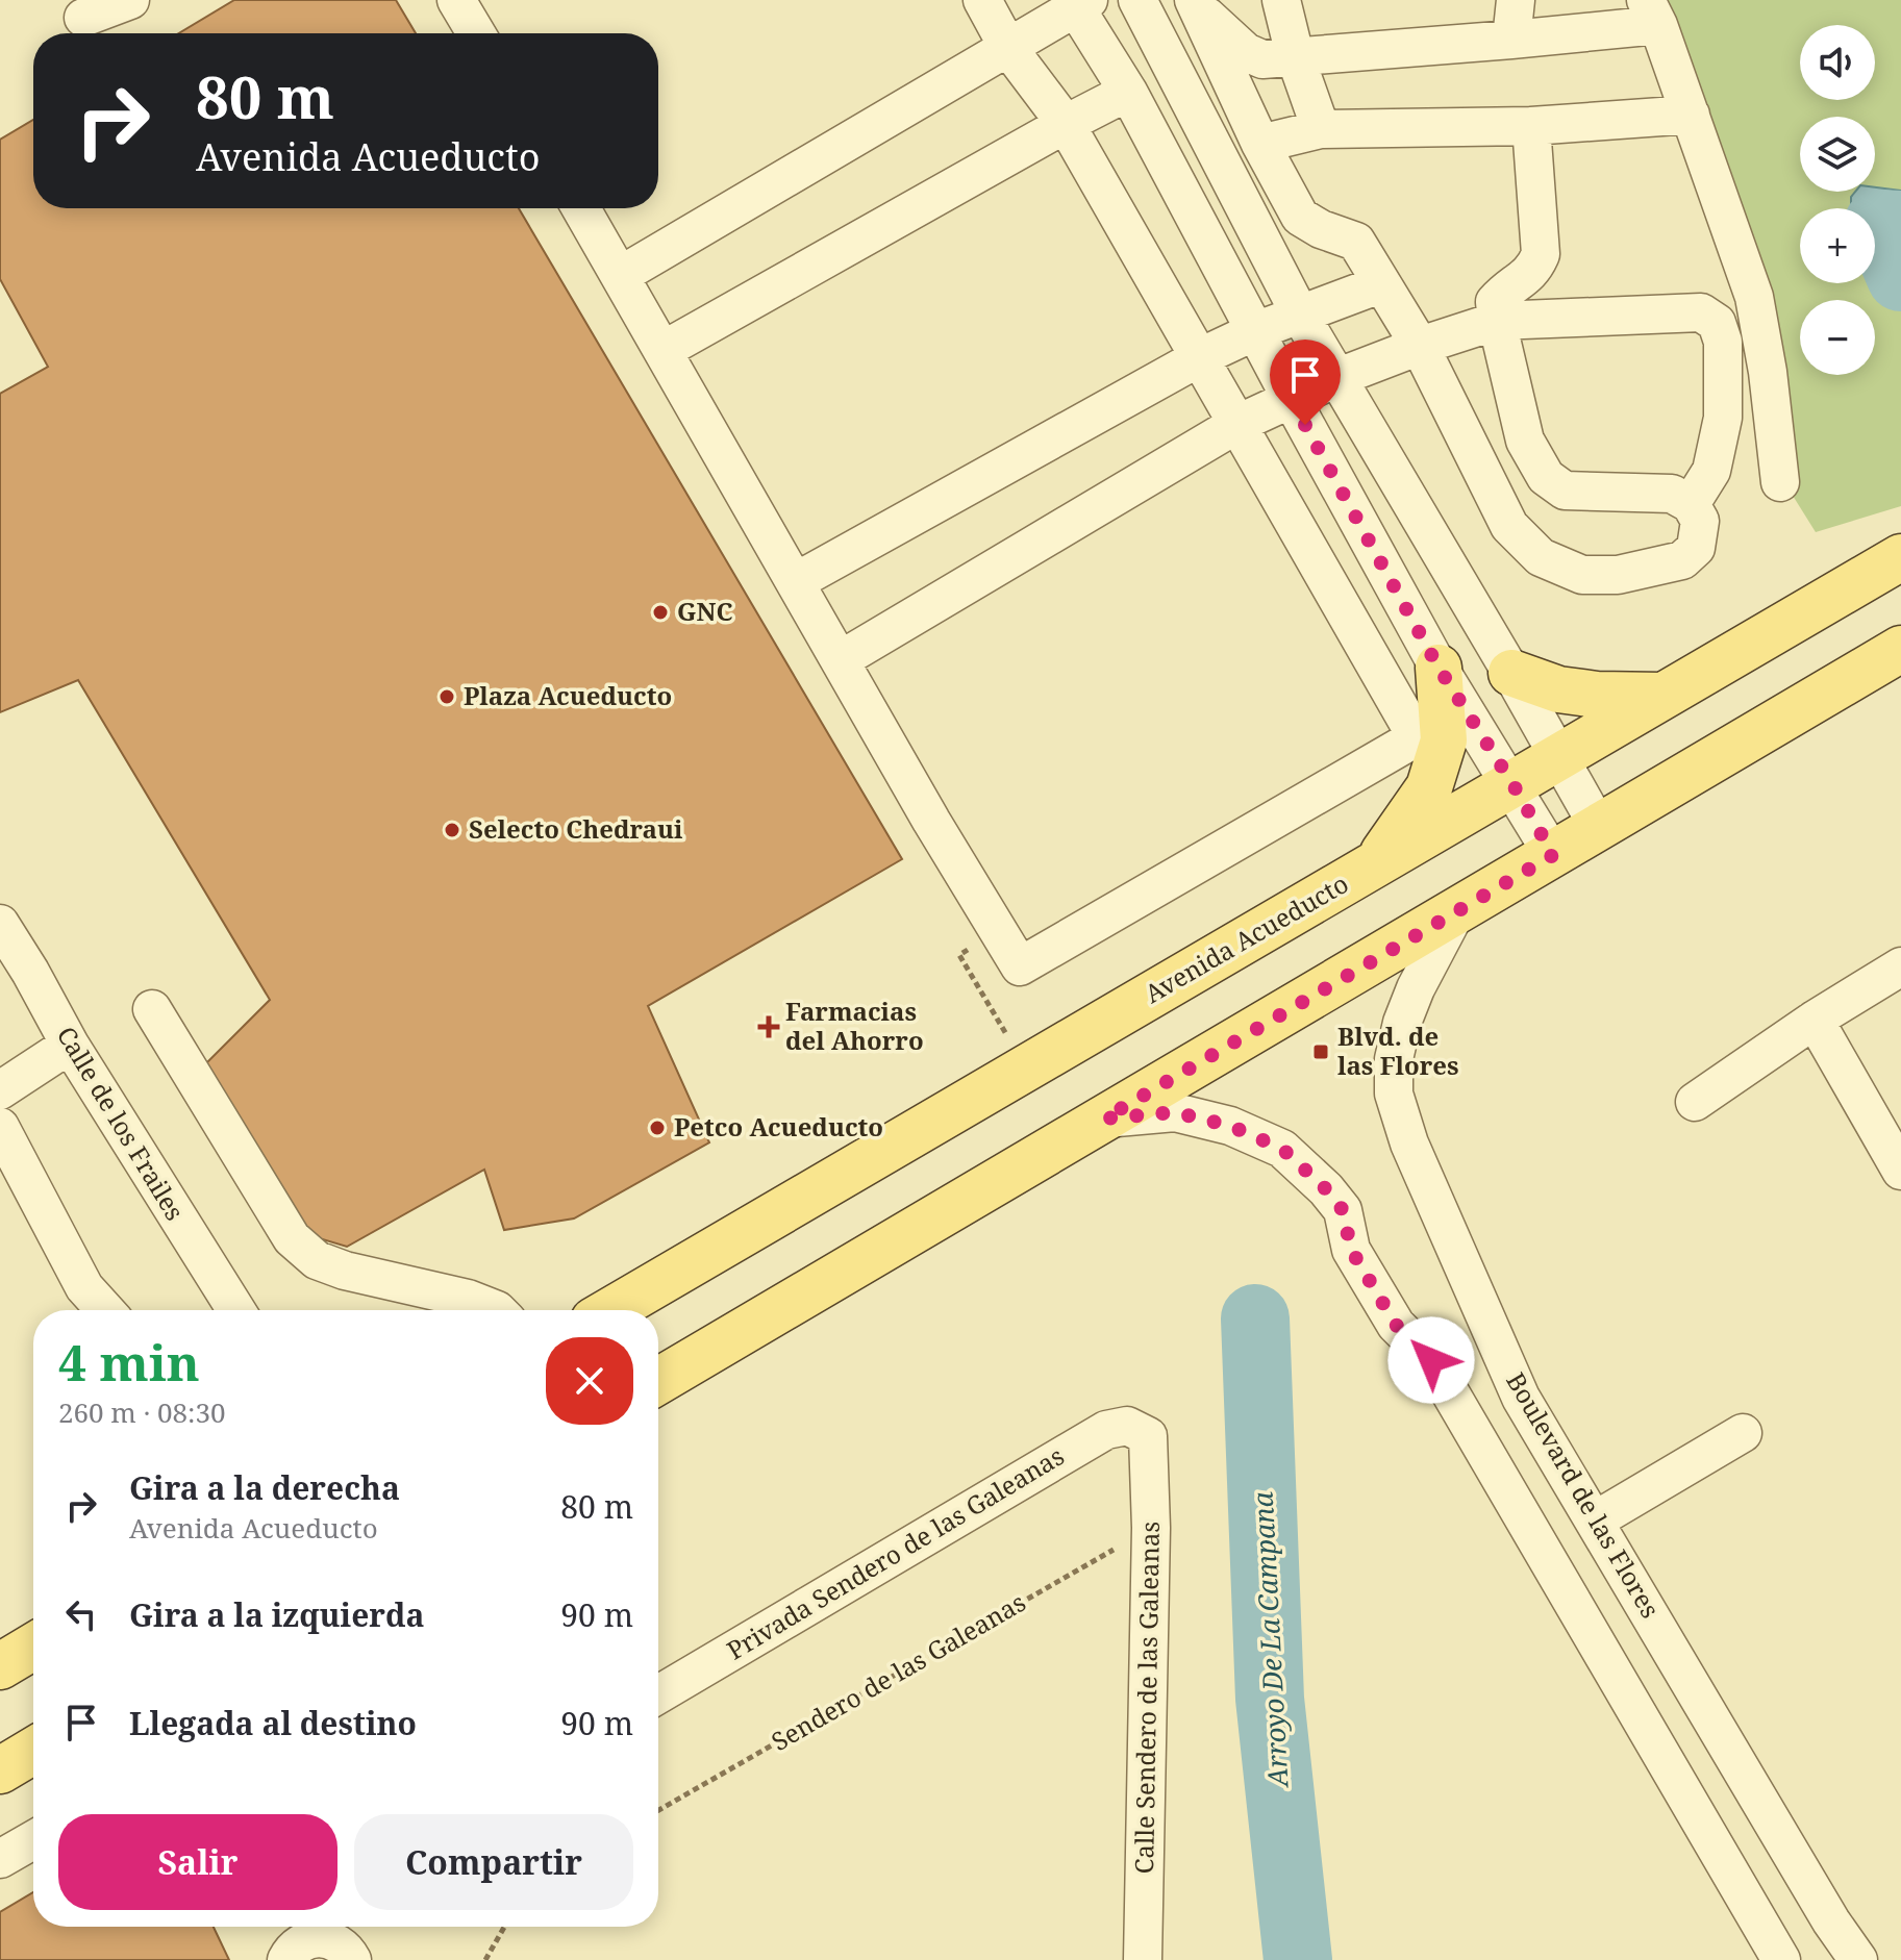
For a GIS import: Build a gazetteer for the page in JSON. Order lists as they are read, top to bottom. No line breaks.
{"streets":{"main road":["Avenida Acueducto"],"street":["Calle de los Frailes","Boulevard de las Flores","Privada Sendero de las Galeanas","Calle Sendero de las Galeanas"],"path":["Sendero de las Galeanas"]},"crossings":[["Privada Sendero de las Galeanas","Calle Sendero de las Galeanas"],["Sendero de las Galeanas","Calle Sendero de las Galeanas"]],"water":["Arroyo De La Campana"],"places":{"other":["GNC","Plaza Acueducto","Selecto Chedraui","Petco Acueducto"],"health":["Farmacias del Ahorro"],"transit":["Blvd. de las Flores"]},"page":{"map_buttons":["+","−"],"turn":["80 m","Avenida Acueducto"],"heading":["4 min","260 m · 08:30"],"list":[{"name":"Gira a la derecha","note":"Avenida Acueducto","value":"80 m"},{"name":"Gira a la izquierda","value":"90 m"},{"name":"Llegada al destino","value":"90 m"}],"buttons":["Salir","Compartir"]}}
